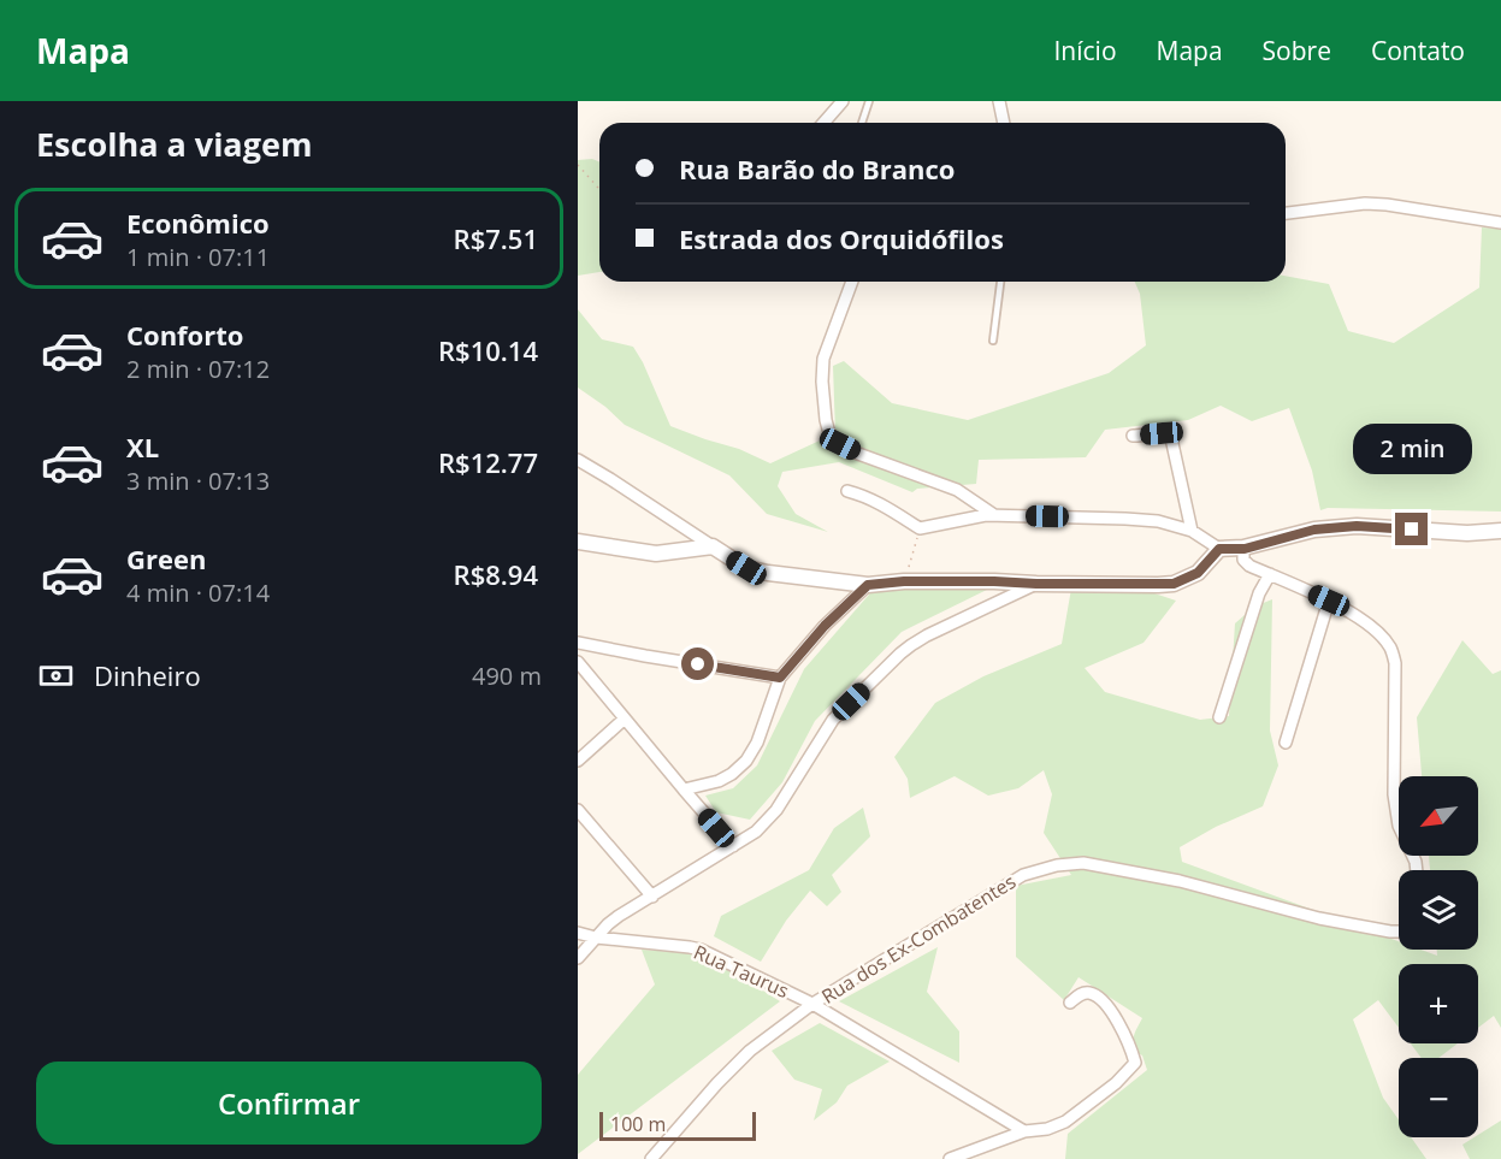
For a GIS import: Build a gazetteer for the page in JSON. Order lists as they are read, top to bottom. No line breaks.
{"streets":{"street":["Rua dos Ex-Combatentes","Rua Taurus"]},"crossings":[["Rua dos Ex-Combatentes","Rua Taurus"]],"scale_bar":"100 m","north":"bottom left","page":{"header":"Mapa","nav":["Início","Mapa","Sobre","Contato"],"heading":"Escolha a viagem","banner":["Rua Barão do Branco","Estrada dos Orquidófilos"],"list":[{"name":"Econômico","note":"1 min · 07:11","value":"R$7.51"},{"name":"Conforto","note":"2 min · 07:12","value":"R$10.14"},{"name":"XL","note":"3 min · 07:13","value":"R$12.77"},{"name":"Green","note":"4 min · 07:14","value":"R$8.94"}],"bubble":"2 min","pay":["Dinheiro","490 m"],"map_buttons":["+","−"],"buttons":"Confirmar","scale":"100 m"}}
